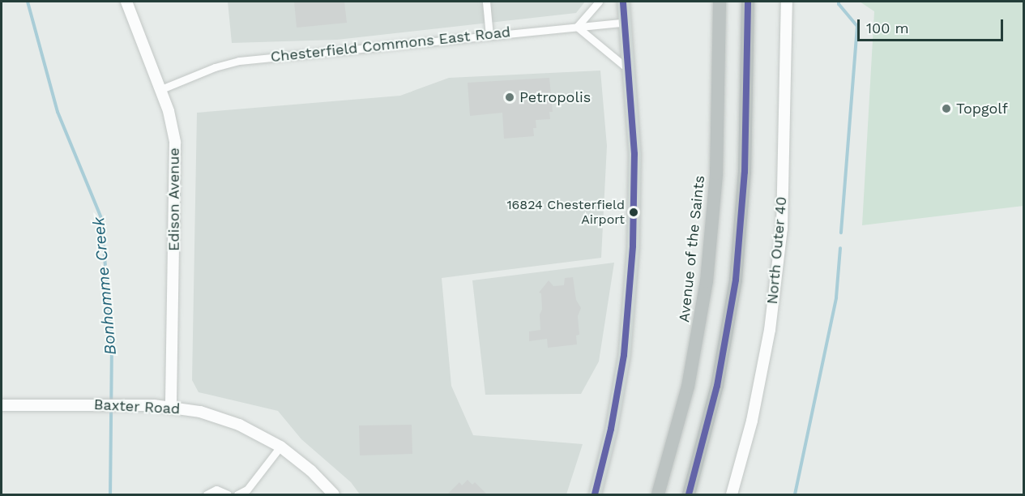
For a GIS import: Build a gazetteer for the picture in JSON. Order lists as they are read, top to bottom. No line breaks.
{"streets":{"highway":["Avenue of the Saints"],"street":["Chesterfield Commons East Road","Edison Avenue","North Outer 40","Baxter Road"]},"crossings":[["Chesterfield Commons East Road","Edison Avenue"],["Edison Avenue","Baxter Road"]],"water":["Bonhomme Creek"],"places":["Petropolis","Topgolf","16824 Chesterfield Airport"],"scale_bar":"100 m"}
